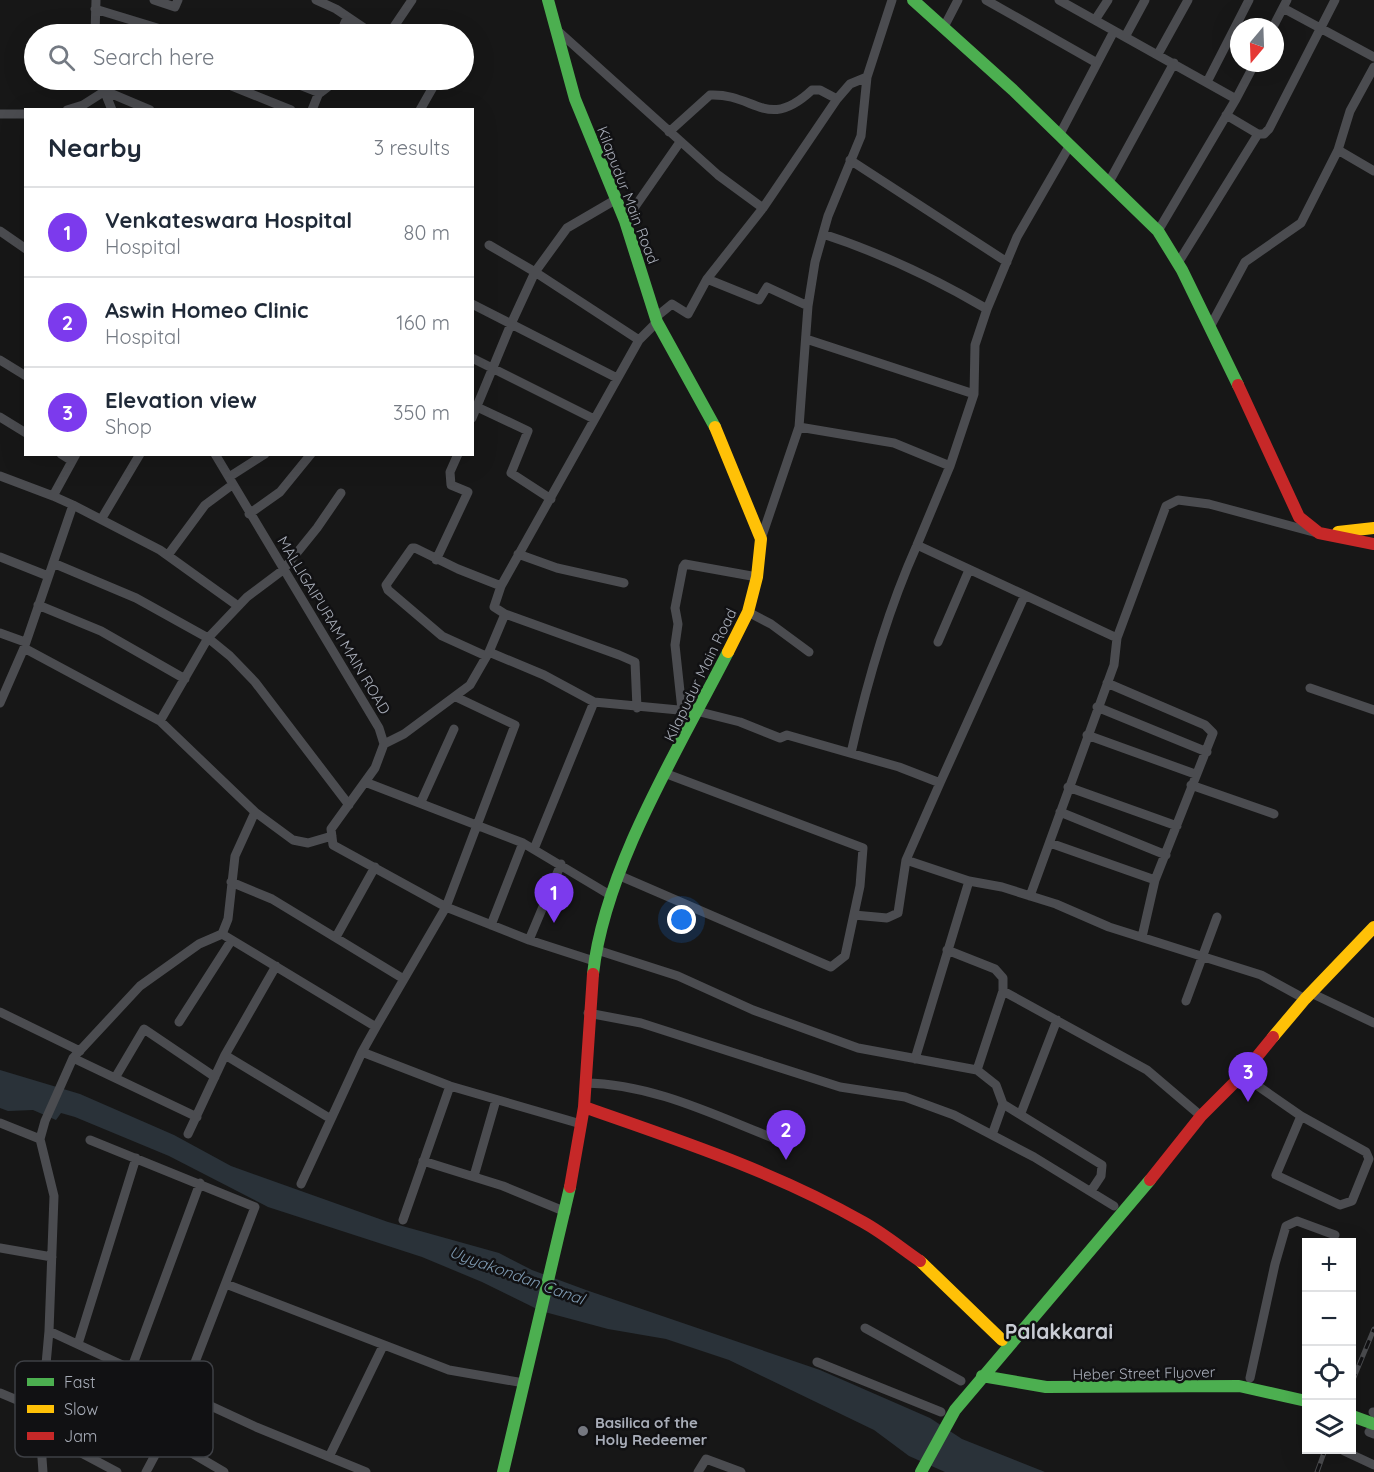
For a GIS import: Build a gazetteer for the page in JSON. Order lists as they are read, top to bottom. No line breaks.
{"streets":{"street":["Kilapudur Main Road","MALLIGAIPURAM MAIN ROAD","Heber Street Flyover"]},"districts":["Palakkarai"],"water":["Uyyakondan Canal"],"places":["Basilica of the Holy Redeemer"],"legend":["Fast","Slow","Jam"],"north":"bottom","page":{"search":"Search here","heading":["Nearby","3 results"],"list":[{"mark":"1","name":"Venkateswara Hospital","note":"Hospital","value":"80 m"},{"mark":"2","name":"Aswin Homeo Clinic","note":"Hospital","value":"160 m"},{"mark":"3","name":"Elevation view","note":"Shop","value":"350 m"}],"pins":["1","3","2"],"map_buttons":["+","−"]}}
